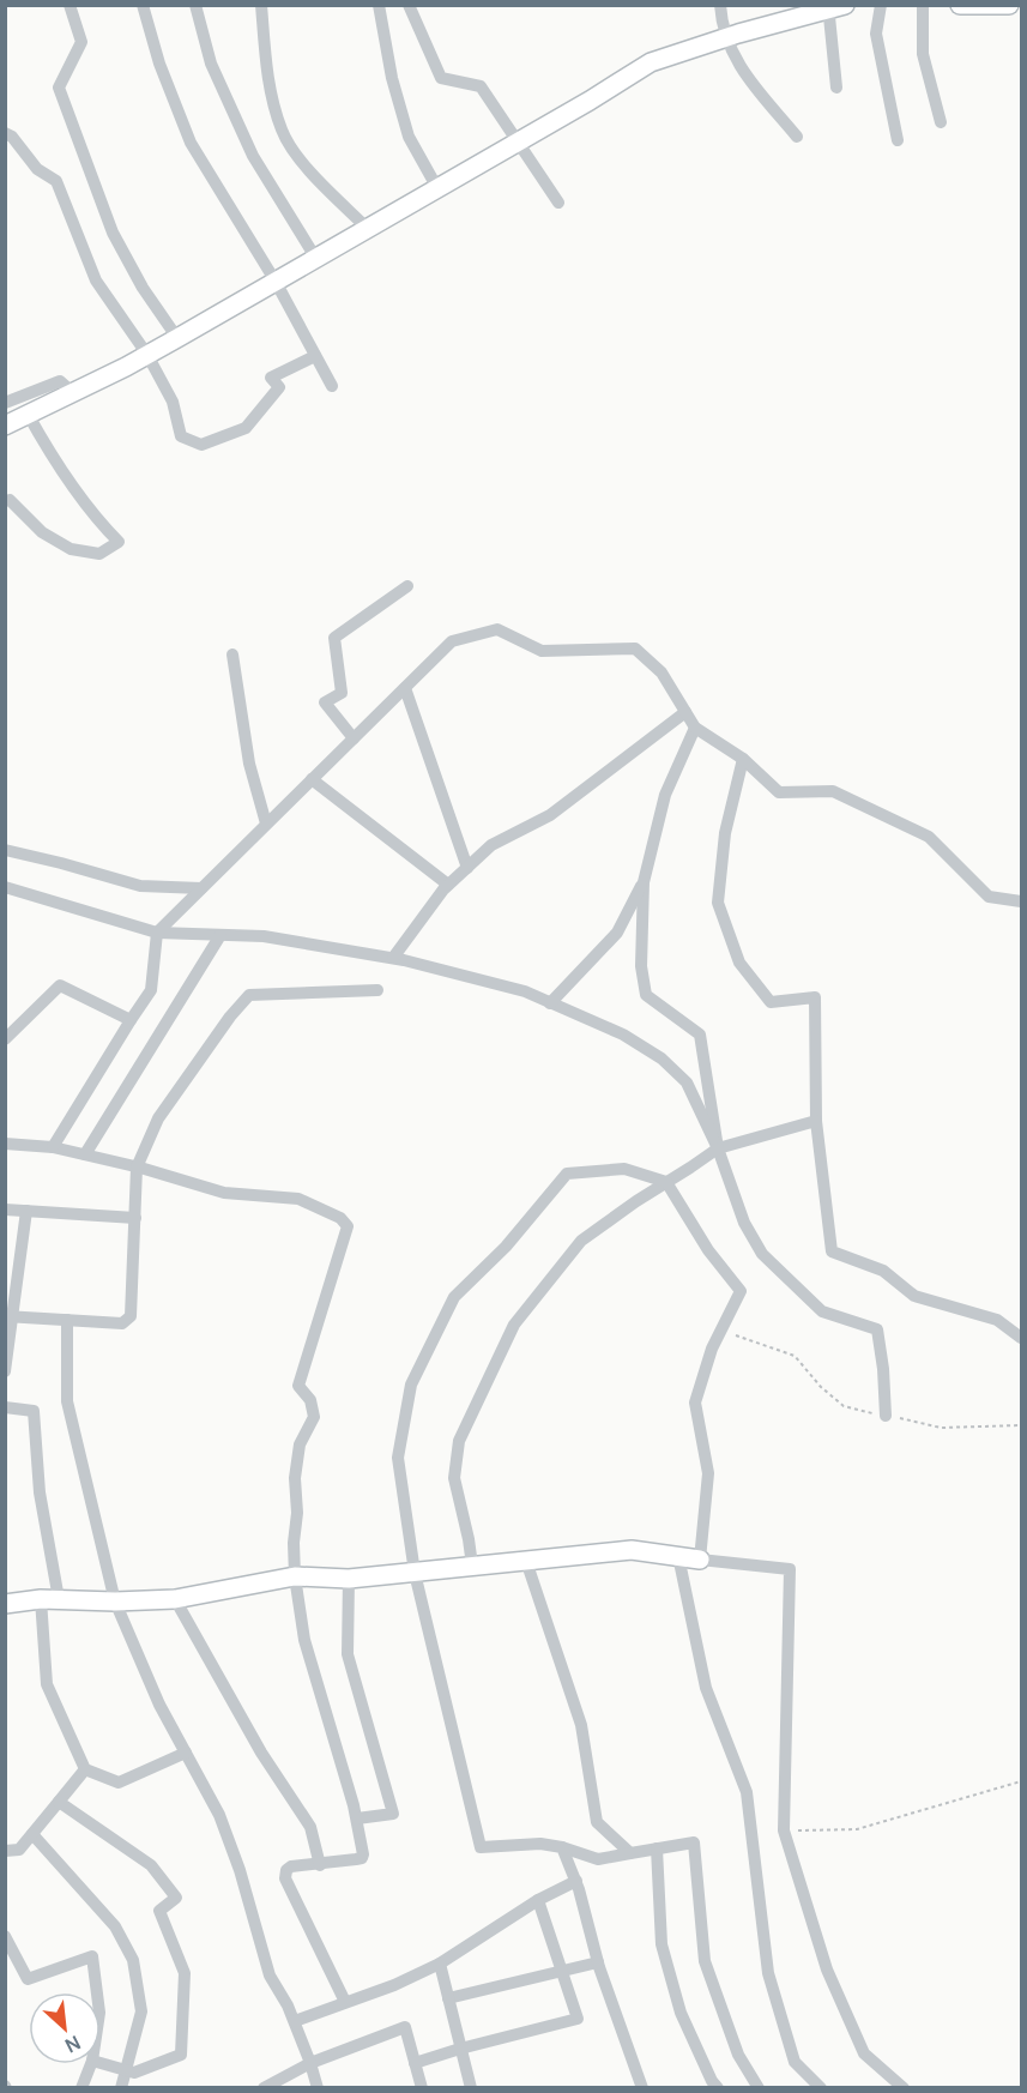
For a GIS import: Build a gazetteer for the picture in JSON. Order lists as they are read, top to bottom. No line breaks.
{"north":"bottom right"}
